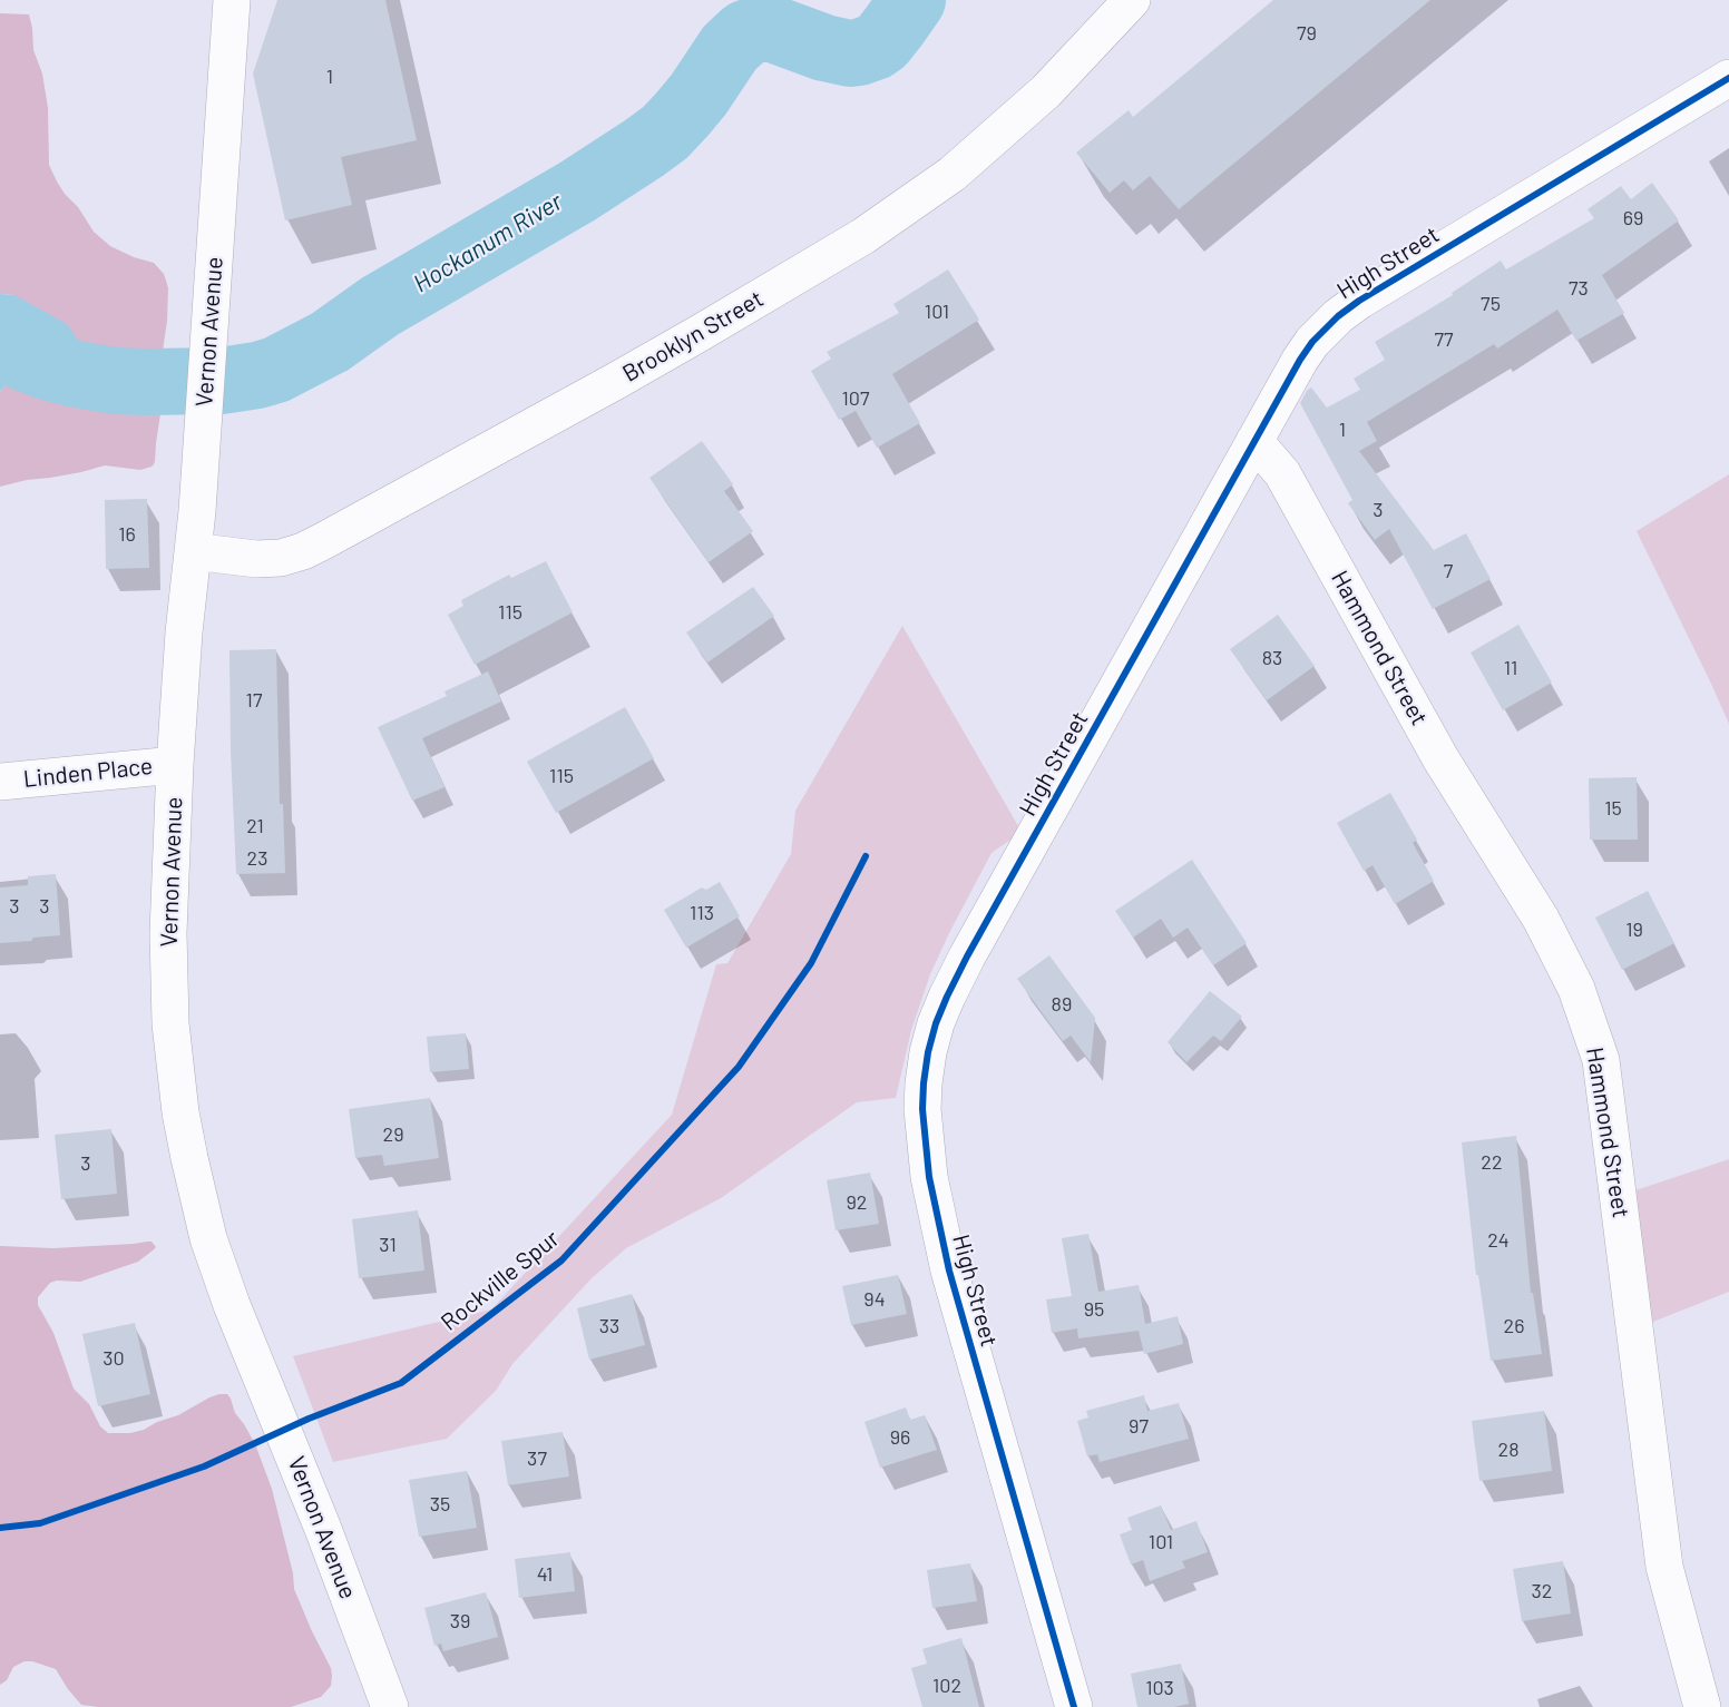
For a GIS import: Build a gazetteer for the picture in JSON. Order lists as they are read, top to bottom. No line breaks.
{"streets":{"street":["High Street","Vernon Avenue","Brooklyn Street","Hammond Street","Linden Place"],"cycle path":["Rockville Spur"]},"crossings":[["High Street","Hammond Street"],["Vernon Avenue","Brooklyn Street"],["Vernon Avenue","Linden Place"]],"water":["Hockanum River"],"house_numbers":["79","1","69","73","75","101","77","107","1","3","16","7","115","83","11","17","115","15","21","23","3","3","113","19","89","29","22","3","92","24","31","94","95","33","26","30","97","96","28","37","35","101","41","32","39","102","103"]}
